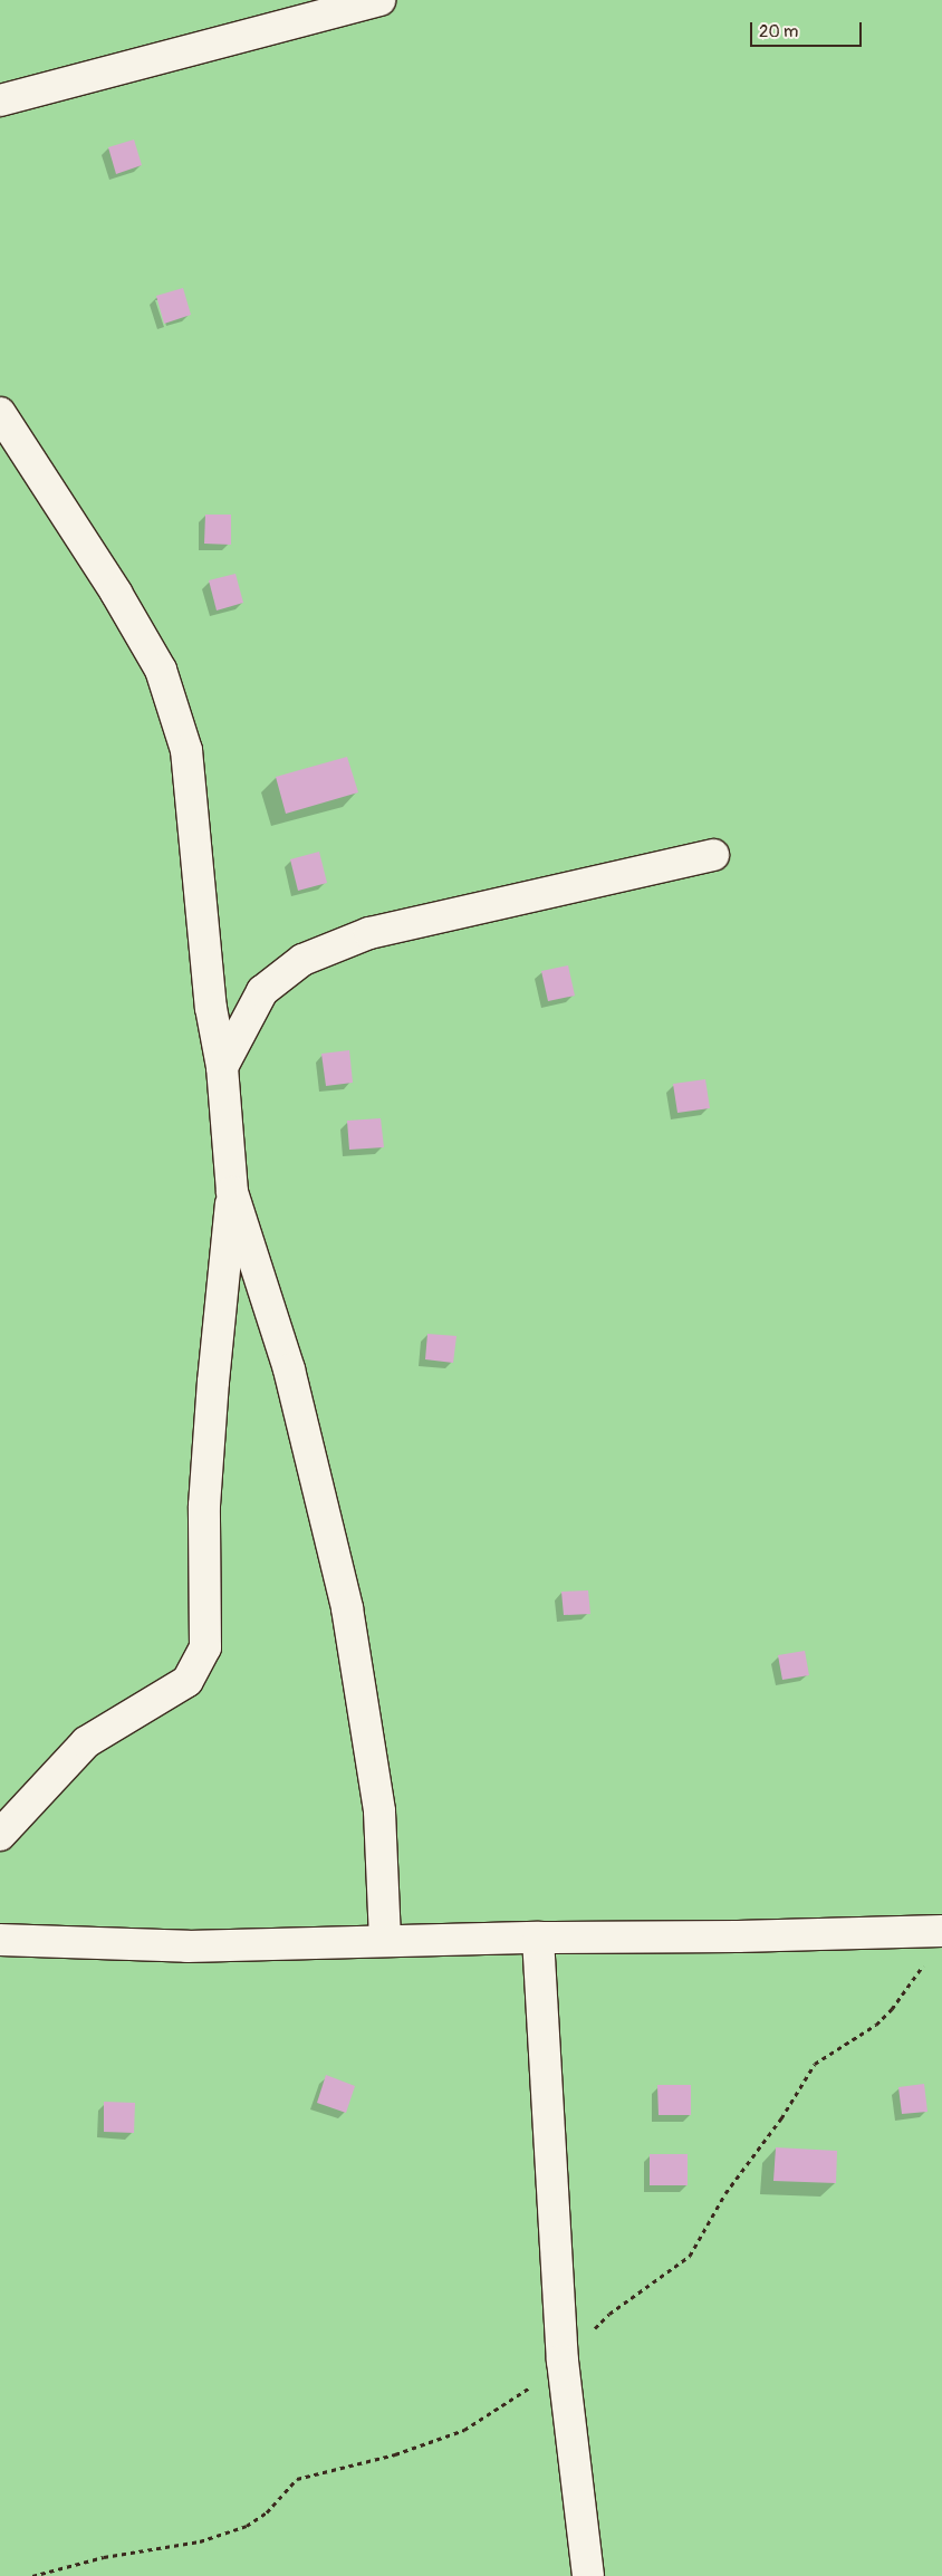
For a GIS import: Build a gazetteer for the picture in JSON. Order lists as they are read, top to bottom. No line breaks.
{"scale_bar":"20 m"}
